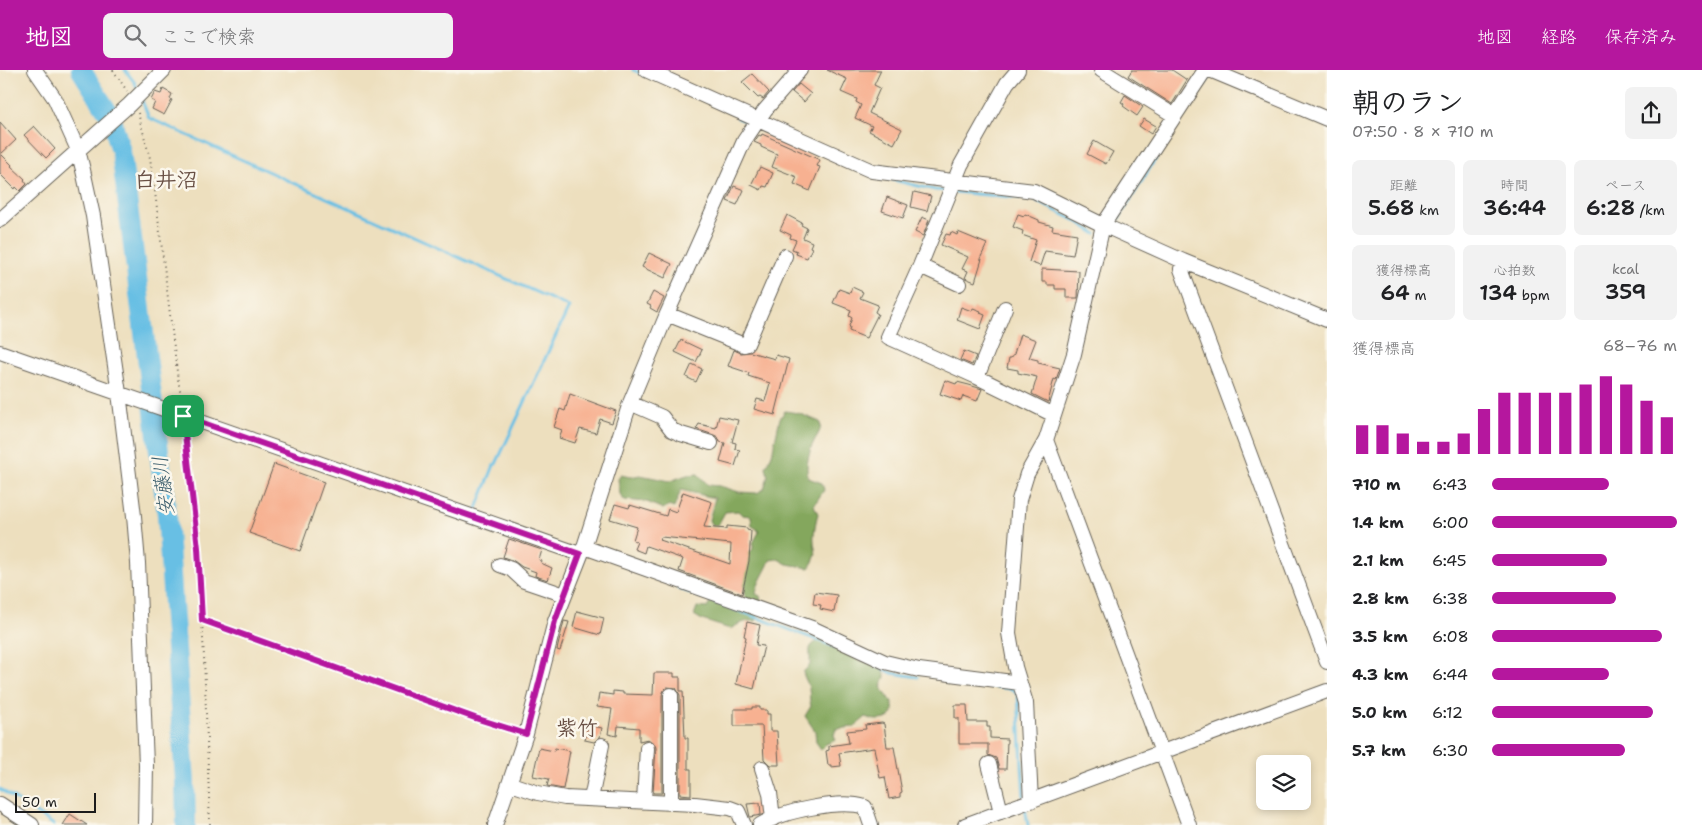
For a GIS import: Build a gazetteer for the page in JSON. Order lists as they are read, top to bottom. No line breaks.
{"districts":["白井沼","紫竹"],"water":["安藤川"],"scale_bar":"50 m","page":{"header":"地図","search":"ここで検索","nav":["地図","経路","保存済み"],"heading":["朝のラン","07:50 · 8 × 710 m"],"stats":[["距離","5.68 km"],["時間","36:44"],["ペース","6:28 /km"],["獲得標高","64 m"],["心拍数","134 bpm"],["kcal","359"]],"chart":["獲得標高","68–76 m"],"list":[{"name":"710 m","note":"6:43"},{"name":"1.4 km","note":"6:00"},{"name":"2.1 km","note":"6:45"},{"name":"2.8 km","note":"6:38"},{"name":"3.5 km","note":"6:08"},{"name":"4.3 km","note":"6:44"},{"name":"5.0 km","note":"6:12"},{"name":"5.7 km","note":"6:30"}],"scale":"50 m"}}
